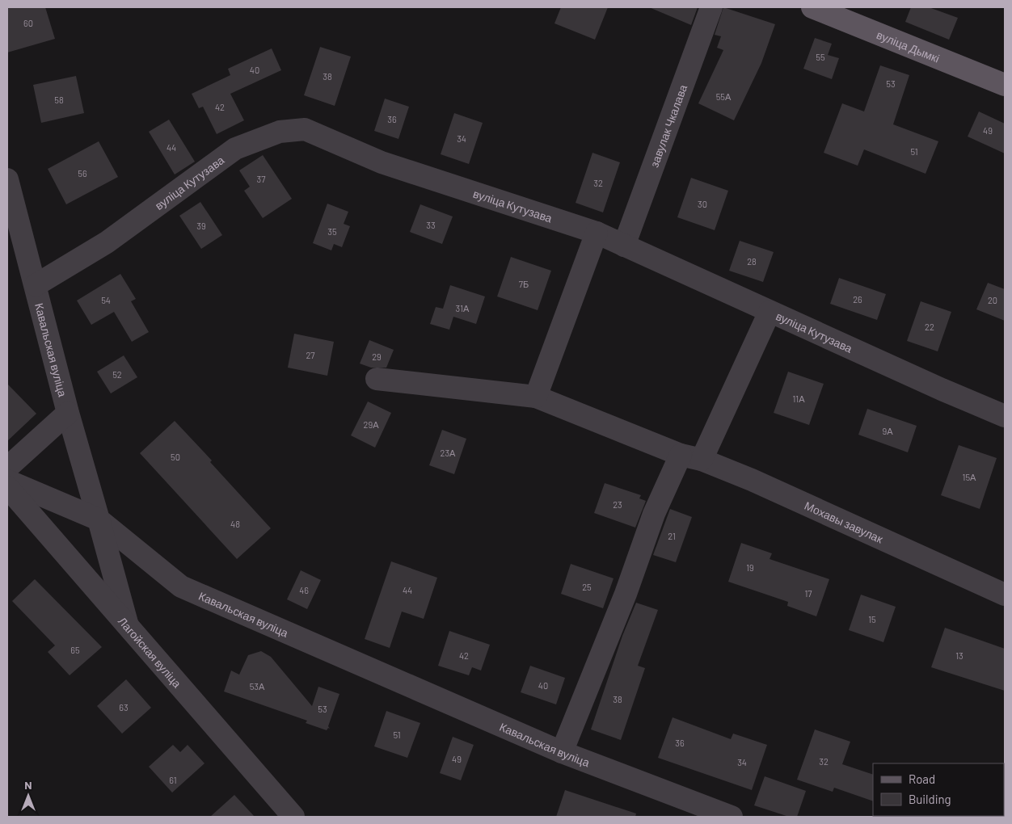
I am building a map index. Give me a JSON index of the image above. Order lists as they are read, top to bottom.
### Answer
{
  "streets": {
    "main road": ["вуліца Дымкі"],
    "street": [
      "завулак Чкалава",
      "вуліца Кутузава",
      "Кавальская вуліца",
      "Мохавы завулак",
      "Лагойская вуліца"
    ]
  },
  "crossings": [
    ["завулак Чкалава", "вуліца Кутузава"],
    ["вуліца Кутузава", "Кавальская вуліца"]
  ],
  "house_numbers": [
    "60",
    "55",
    "40",
    "38",
    "53",
    "55А",
    "58",
    "42",
    "36",
    "49",
    "34",
    "44",
    "51",
    "56",
    "37",
    "32",
    "30",
    "33",
    "39",
    "35",
    "28",
    "7Б",
    "26",
    "54",
    "20",
    "31А",
    "22",
    "27",
    "29",
    "52",
    "11А",
    "29А",
    "9А",
    "23А",
    "50",
    "15А",
    "23",
    "48",
    "21",
    "19",
    "25",
    "46",
    "44",
    "17",
    "15",
    "65",
    "42",
    "13",
    "40",
    "53А",
    "38",
    "63",
    "53",
    "51",
    "36",
    "49",
    "32",
    "34",
    "61"
  ],
  "legend": ["Road", "Building"],
  "north": "top"
}
